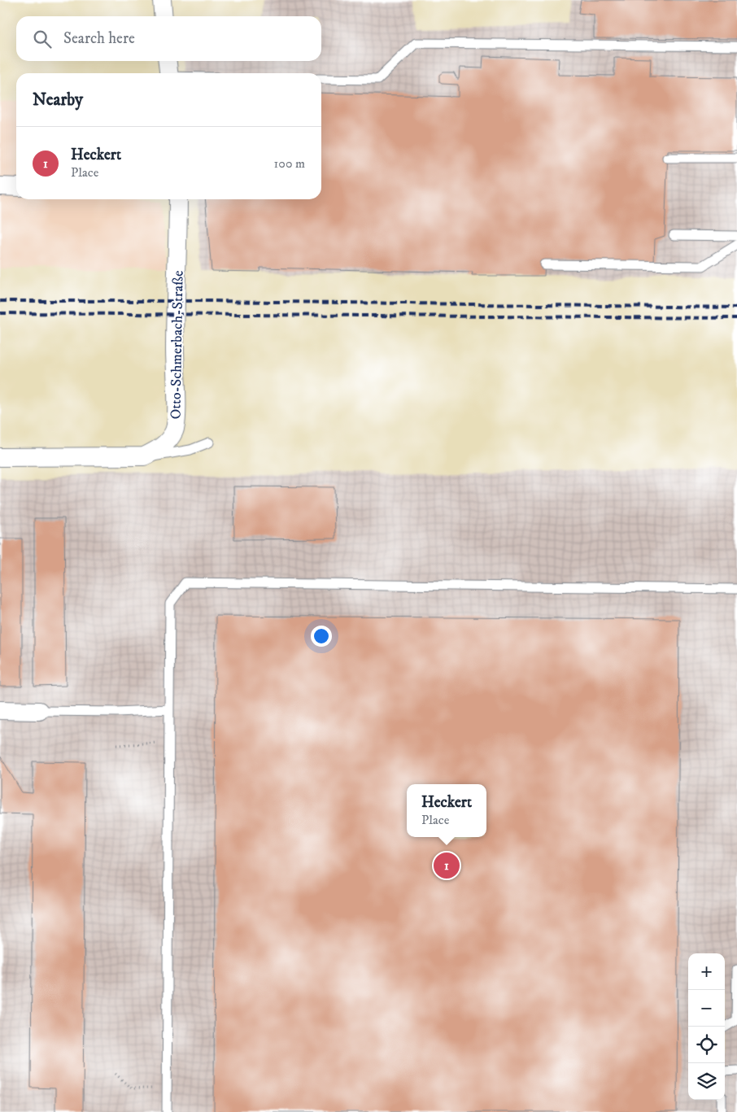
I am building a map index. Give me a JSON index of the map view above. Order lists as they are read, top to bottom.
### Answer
{
  "streets": {
    "street": ["Otto-Schmerbach-Straße"]
  },
  "page": {
    "search": "Search here",
    "heading": "Nearby",
    "list": [
      {
        "mark": "1",
        "name": "Heckert",
        "note": "Place",
        "value": "100 m"
      }
    ],
    "popup": ["Heckert", "Place"],
    "pins": "1",
    "map_buttons": ["+", "−"]
  }
}
